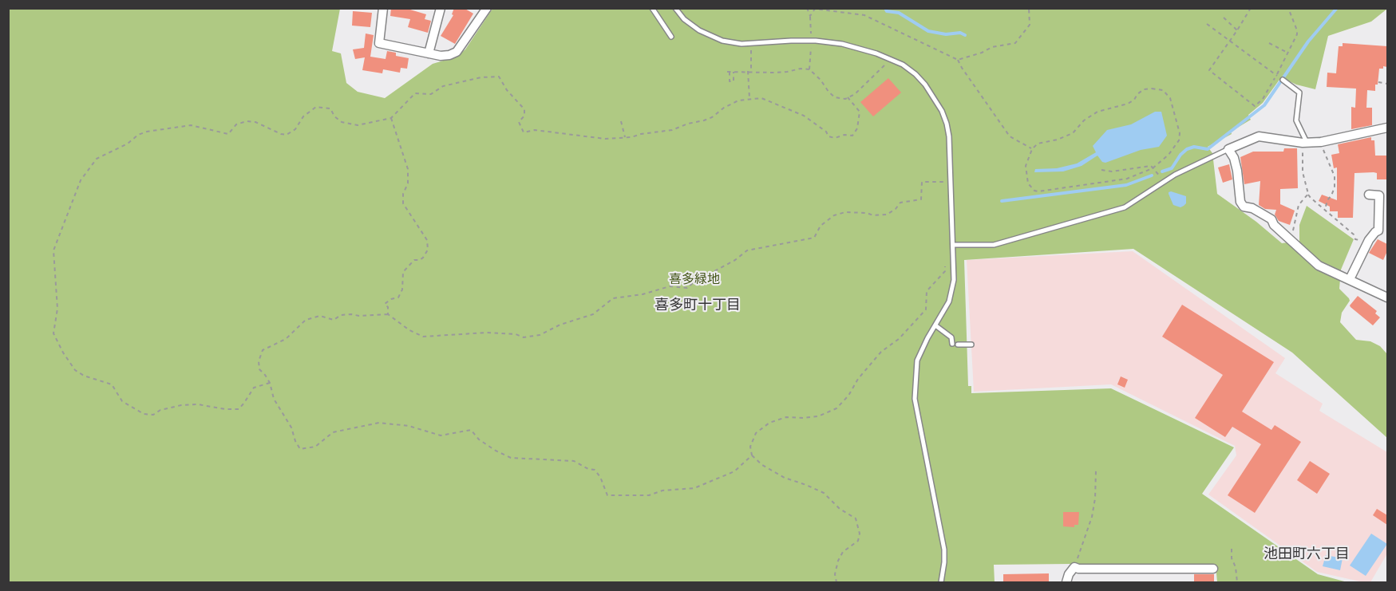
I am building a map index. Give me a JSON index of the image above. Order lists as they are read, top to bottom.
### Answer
{
  "districts": ["喜多町十丁目", "池田町六丁目"],
  "parks": ["喜多緑地"]
}
